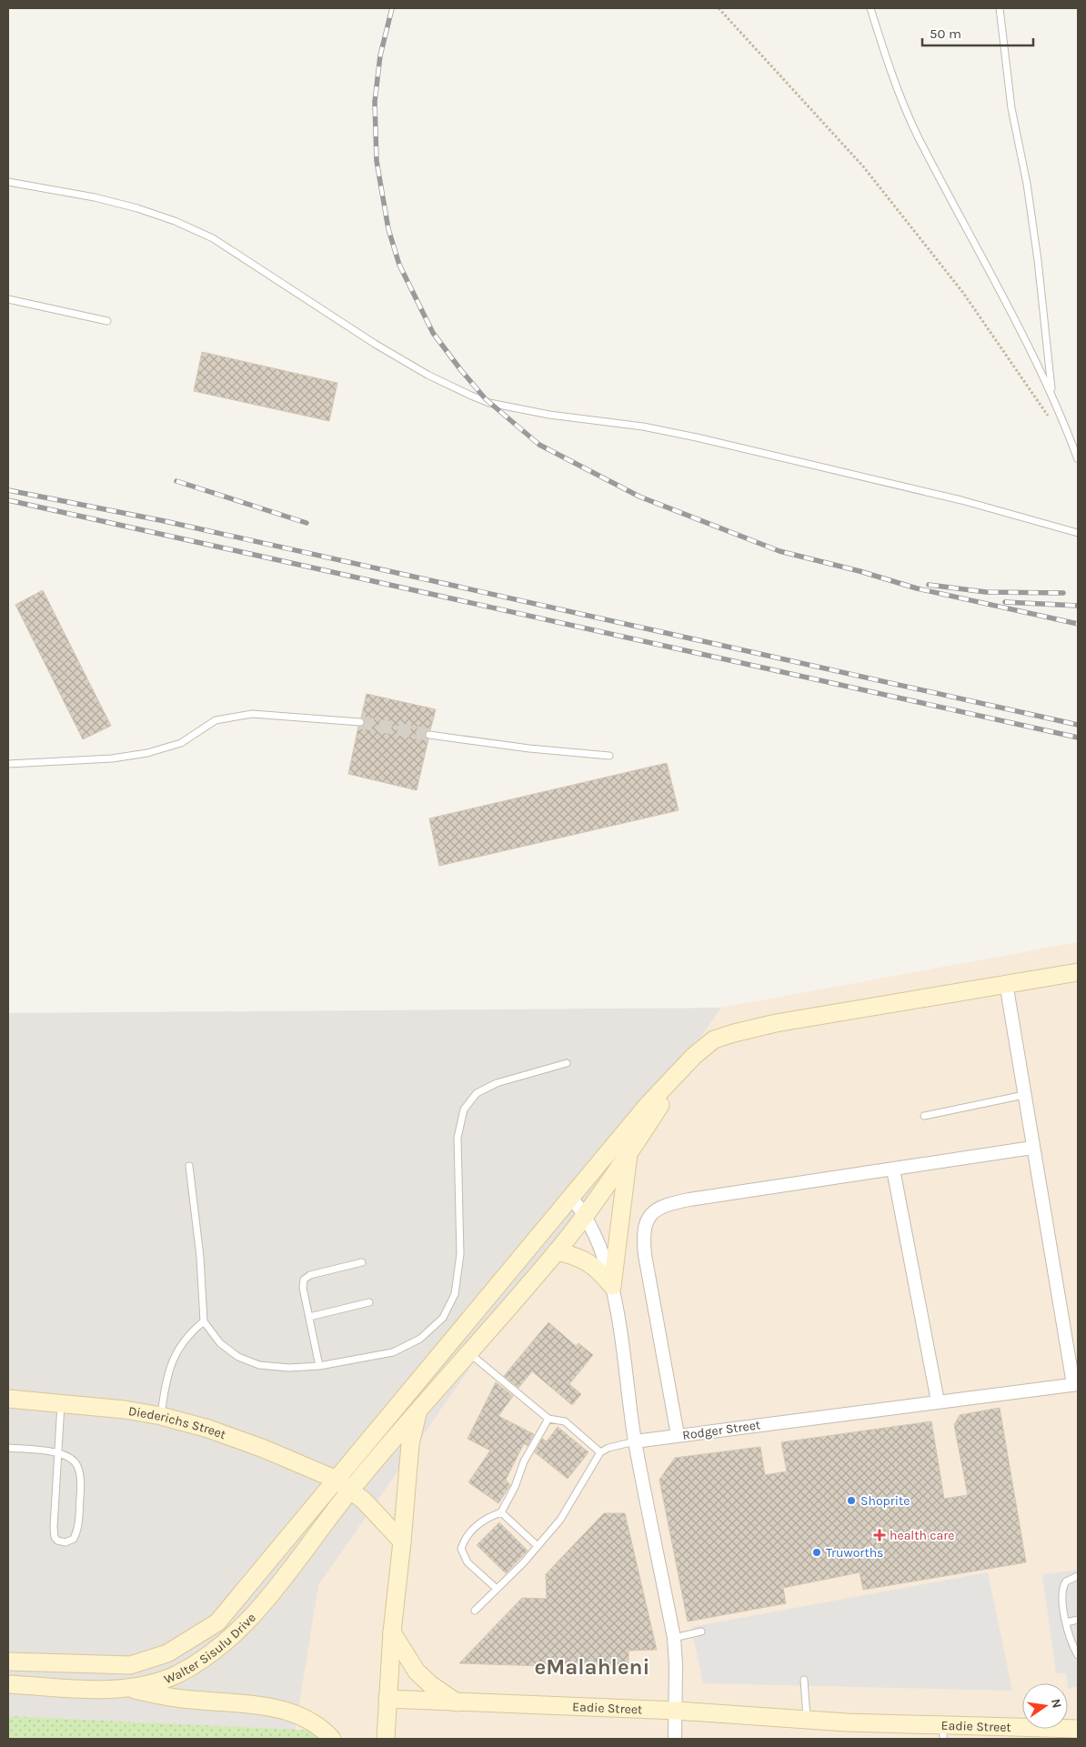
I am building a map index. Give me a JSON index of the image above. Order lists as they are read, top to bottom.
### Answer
{
  "streets": {
    "main road": ["Diederichs Street", "Walter Sisulu Drive", "Eadie Street"],
    "street": ["Rodger Street"]
  },
  "crossings": [
    ["Diederichs Street", "Walter Sisulu Drive"]
  ],
  "districts": ["eMalahleni"],
  "places": {
    "other": ["Shoprite", "Truworths"],
    "health": ["health care"]
  },
  "scale_bar": "50 m",
  "north": "right"
}
